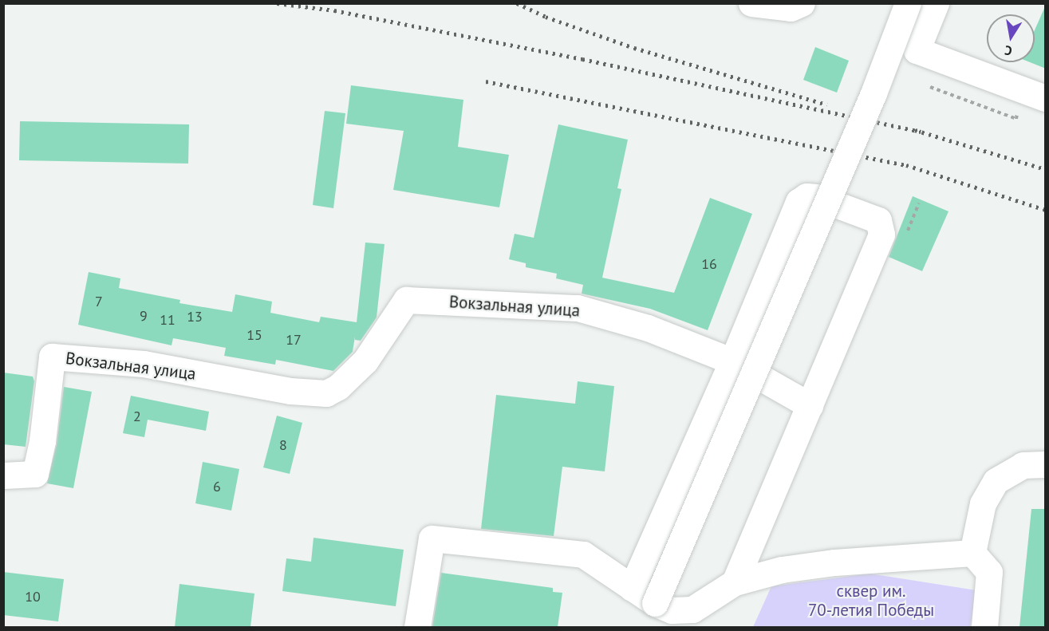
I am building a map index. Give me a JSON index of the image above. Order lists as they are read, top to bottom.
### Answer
{
  "streets": {
    "street": ["Вокзальная улица"]
  },
  "parks": ["сквер им. 70-летия Победы"],
  "house_numbers": [
    "16",
    "7",
    "9",
    "13",
    "11",
    "15",
    "17",
    "2",
    "8",
    "6",
    "10"
  ],
  "north": "bottom"
}
